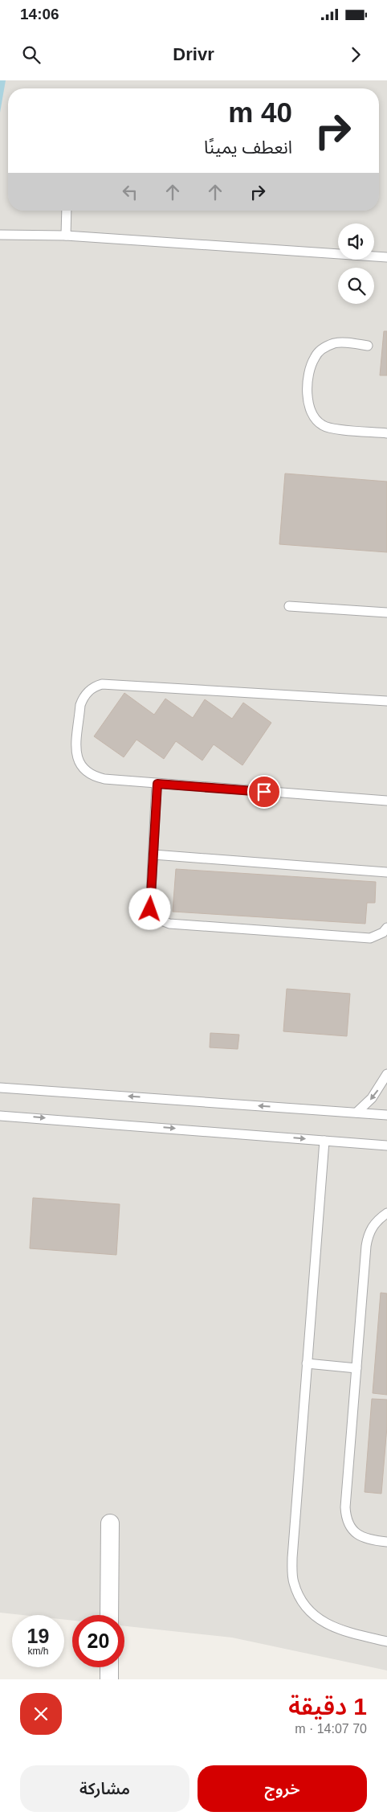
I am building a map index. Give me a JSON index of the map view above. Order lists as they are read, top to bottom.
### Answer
{
  "page": {
    "status": "14:06",
    "header": "Drivr",
    "turn": ["40 m", "انعطف يمينًا"],
    "speed": "19 km/h",
    "limit": "20",
    "heading": ["1 دقيقة", "70 m · 14:07"],
    "buttons": ["خروج", "مشاركة"]
  }
}
